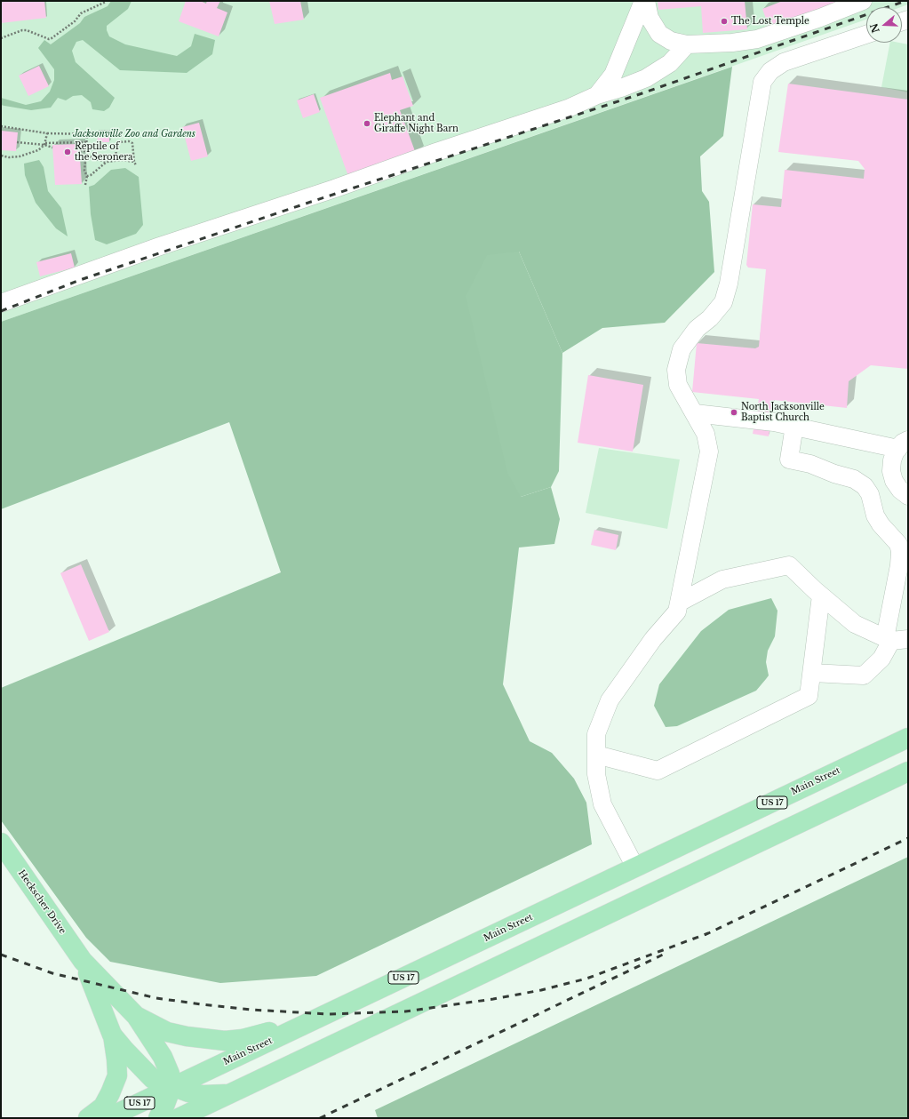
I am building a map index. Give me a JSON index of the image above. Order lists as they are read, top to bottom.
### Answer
{
  "streets": {
    "main road": ["Main Street", "US 17", "Heckscher Drive"]
  },
  "crossings": [
    ["Main Street", "Heckscher Drive"]
  ],
  "parks": ["Jacksonville Zoo and Gardens"],
  "places": [
    "The Lost Temple",
    "Elephant and Giraffe Night Barn",
    "Reptile of the Seronera",
    "North Jacksonville Baptist Church"
  ],
  "north": "left"
}
